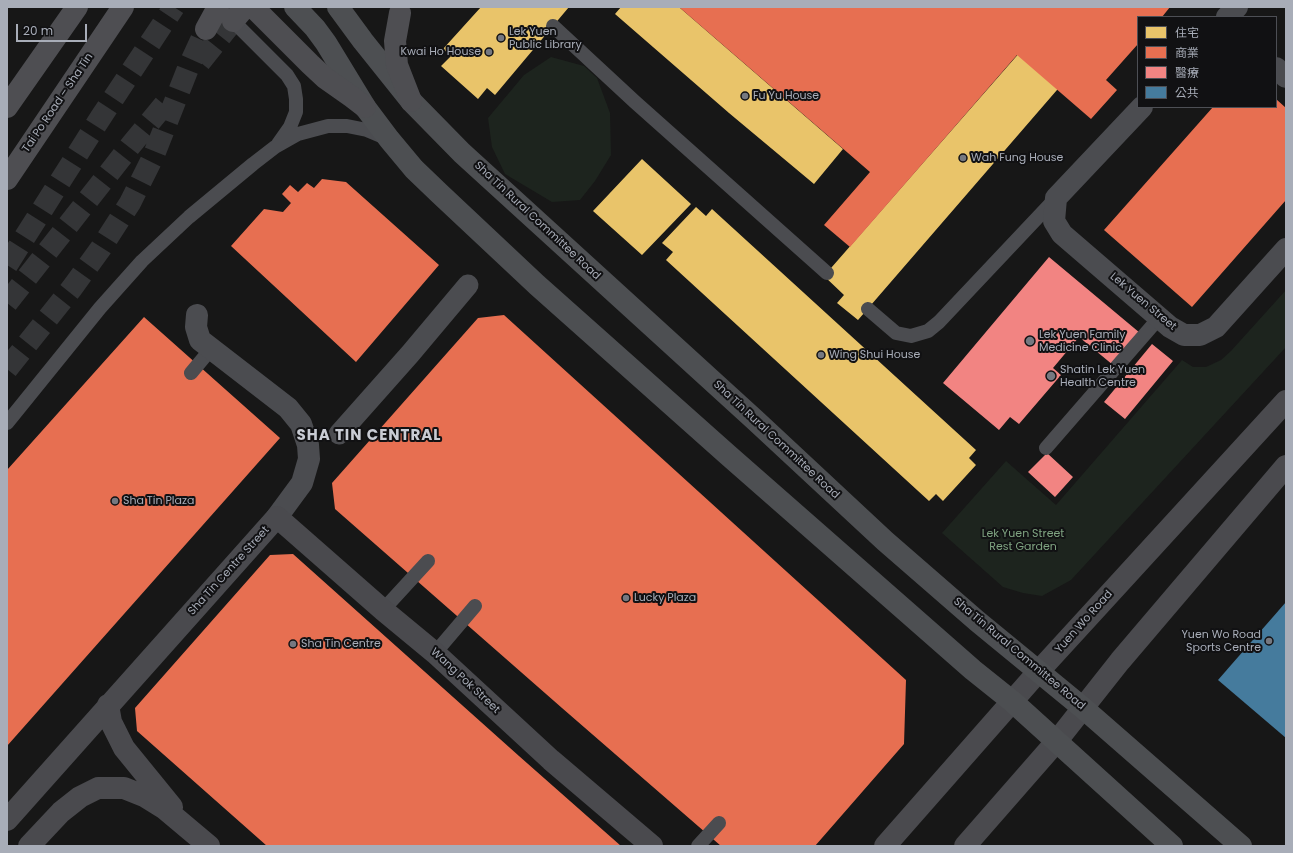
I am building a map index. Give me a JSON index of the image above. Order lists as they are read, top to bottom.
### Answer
{
  "streets": {
    "highway": ["Tai Po Road – Sha Tin"],
    "main road": [
      "Sha Tin Rural Committee Road",
      "Sha Tin Centre Street",
      "Yuen Wo Road",
      "Wang Pok Street"
    ],
    "street": ["Lek Yuen Street"]
  },
  "crossings": [
    ["Sha Tin Rural Committee Road", "Yuen Wo Road"],
    ["Sha Tin Centre Street", "Wang Pok Street"]
  ],
  "districts": ["SHA TIN CENTRAL"],
  "parks": ["Lek Yuen Street Rest Garden"],
  "places": [
    "Lek Yuen Public Library",
    "Kwai Ho House",
    "Fu Yu House",
    "Wah Fung House",
    "Lek Yuen Family Medicine Clinic",
    "Wing Shui House",
    "Shatin Lek Yuen Health Centre",
    "Sha Tin Plaza",
    "Lucky Plaza",
    "Yuen Wo Road Sports Centre",
    "Sha Tin Centre"
  ],
  "legend": [
    "住宅",
    "商業",
    "醫療",
    "公共"
  ],
  "scale_bar": "20 m"
}
